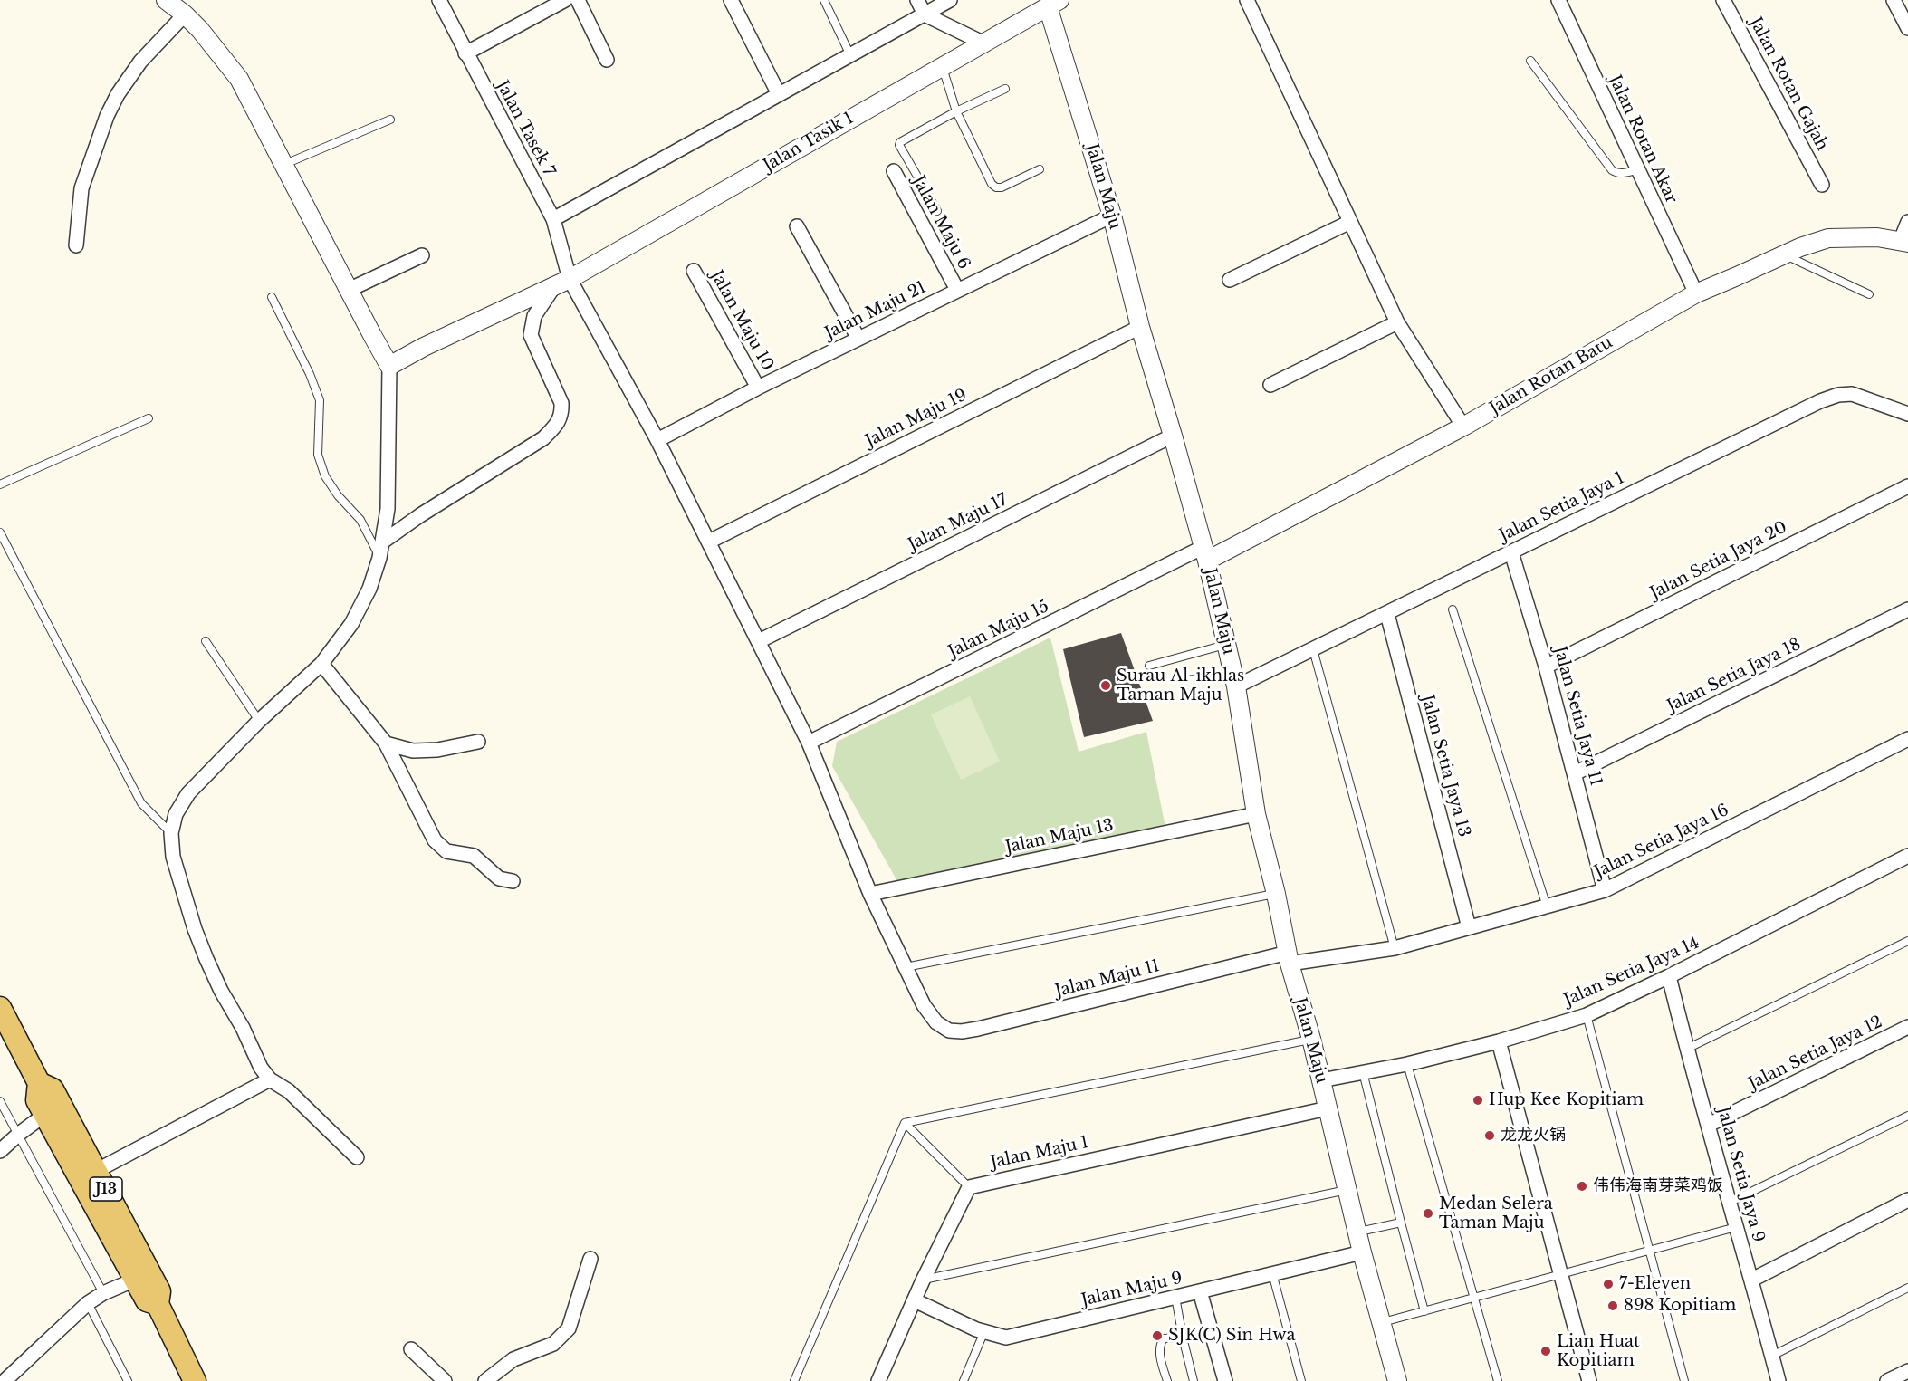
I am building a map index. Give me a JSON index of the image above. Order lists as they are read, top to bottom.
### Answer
{
  "streets": {
    "main road": ["J13"],
    "street": [
      "Jalan Rotan Gajah",
      "Jalan Tasek 7",
      "Jalan Rotan Akar",
      "Jalan Tasik 1",
      "Jalan Maju",
      "Jalan Maju 6",
      "Jalan Maju 21",
      "Jalan Maju 10",
      "Jalan Rotan Batu",
      "Jalan Maju 19",
      "Jalan Setia Jaya 1",
      "Jalan Maju 17",
      "Jalan Setia Jaya 20",
      "Jalan Maju 15",
      "Jalan Setia Jaya 18",
      "Jalan Setia Jaya 11",
      "Jalan Setia Jaya 13",
      "Jalan Maju 13",
      "Jalan Setia Jaya 16",
      "Jalan Setia Jaya 14",
      "Jalan Maju 11",
      "Jalan Setia Jaya 12",
      "Jalan Maju 1",
      "Jalan Setia Jaya 9",
      "Jalan Maju 9"
    ]
  },
  "crossings": [
    ["Jalan Tasek 7", "Jalan Tasik 1"],
    ["Jalan Tasek 7", "Jalan Maju 21"],
    ["Jalan Tasek 7", "Jalan Maju 19"],
    ["Jalan Tasek 7", "Jalan Maju 17"],
    ["Jalan Tasek 7", "Jalan Maju 15"],
    ["Jalan Tasek 7", "Jalan Maju 13"],
    ["Jalan Tasek 7", "Jalan Maju 11"],
    ["Jalan Rotan Akar", "Jalan Rotan Batu"],
    ["Jalan Tasik 1", "Jalan Maju"],
    ["Jalan Maju", "Jalan Maju 21"],
    ["Jalan Maju", "Jalan Rotan Batu"],
    ["Jalan Maju", "Jalan Maju 19"],
    ["Jalan Maju", "Jalan Setia Jaya 1"],
    ["Jalan Maju", "Jalan Maju 17"],
    ["Jalan Maju", "Jalan Maju 15"],
    ["Jalan Maju", "Jalan Maju 13"],
    ["Jalan Maju", "Jalan Setia Jaya 16"],
    ["Jalan Maju", "Jalan Setia Jaya 14"],
    ["Jalan Maju", "Jalan Maju 11"],
    ["Jalan Maju", "Jalan Maju 1"],
    ["Jalan Maju", "Jalan Maju 9"],
    ["Jalan Maju 6", "Jalan Maju 21"],
    ["Jalan Maju 21", "Jalan Maju 10"],
    ["Jalan Rotan Batu", "Jalan Maju 15"],
    ["Jalan Setia Jaya 1", "Jalan Setia Jaya 11"],
    ["Jalan Setia Jaya 1", "Jalan Setia Jaya 13"],
    ["Jalan Setia Jaya 20", "Jalan Setia Jaya 11"],
    ["Jalan Setia Jaya 18", "Jalan Setia Jaya 11"],
    ["Jalan Setia Jaya 11", "Jalan Setia Jaya 16"],
    ["Jalan Setia Jaya 13", "Jalan Setia Jaya 16"],
    ["Jalan Setia Jaya 16", "Jalan Maju 11"],
    ["Jalan Setia Jaya 14", "Jalan Setia Jaya 9"],
    ["Jalan Setia Jaya 12", "Jalan Setia Jaya 9"]
  ],
  "places": [
    "Surau Al-ikhlas Taman Maju",
    "Hup Kee Kopitiam",
    "龙龙火锅",
    "伟伟海南芽菜鸡饭",
    "Medan Selera Taman Maju",
    "7-Eleven",
    "898 Kopitiam",
    "SJK(C) Sin Hwa",
    "Lian Huat Kopitiam"
  ]
}
